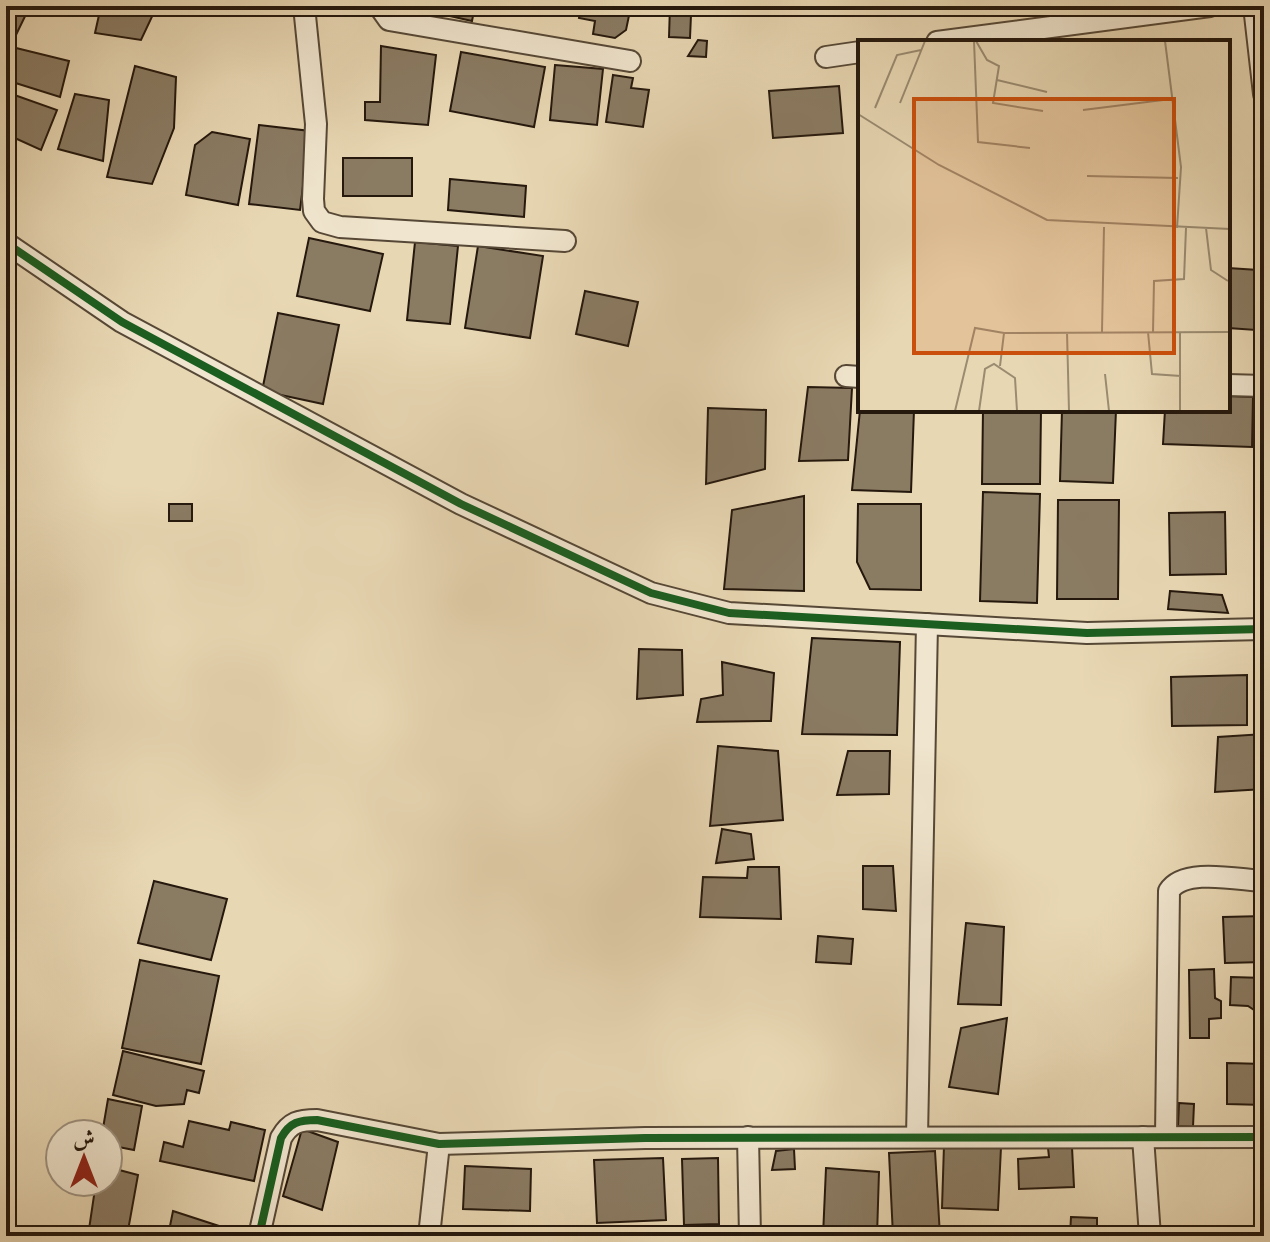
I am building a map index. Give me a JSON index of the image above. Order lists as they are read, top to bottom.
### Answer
{
  "north": "top"
}
